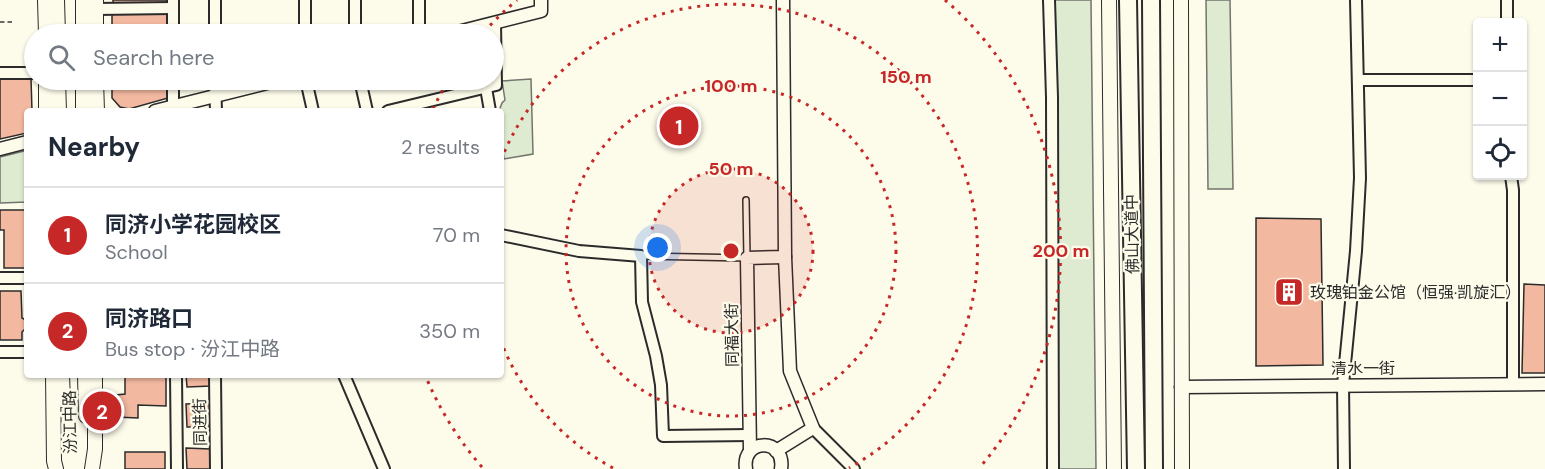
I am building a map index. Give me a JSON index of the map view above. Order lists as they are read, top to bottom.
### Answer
{
  "streets": {
    "highway": ["佛山大道中"],
    "main road": ["汾江中路"],
    "street": ["同福大街", "清水一街", "同进街"]
  },
  "places": {
    "building": ["玫瑰铂金公馆（恒强·凯旋汇）"]
  },
  "page": {
    "map_buttons": ["+", "−"],
    "search": "Search here",
    "pins": ["1", "2"],
    "heading": ["Nearby", "2 results"],
    "list": [
      {
        "mark": "1",
        "name": "同济小学花园校区",
        "note": "School",
        "value": "70 m"
      },
      {
        "mark": "2",
        "name": "同济路口",
        "note": "Bus stop · 汾江中路",
        "value": "350 m"
      }
    ]
  },
  "rings": [
    "150 m",
    "100 m",
    "50 m",
    "200 m"
  ]
}
